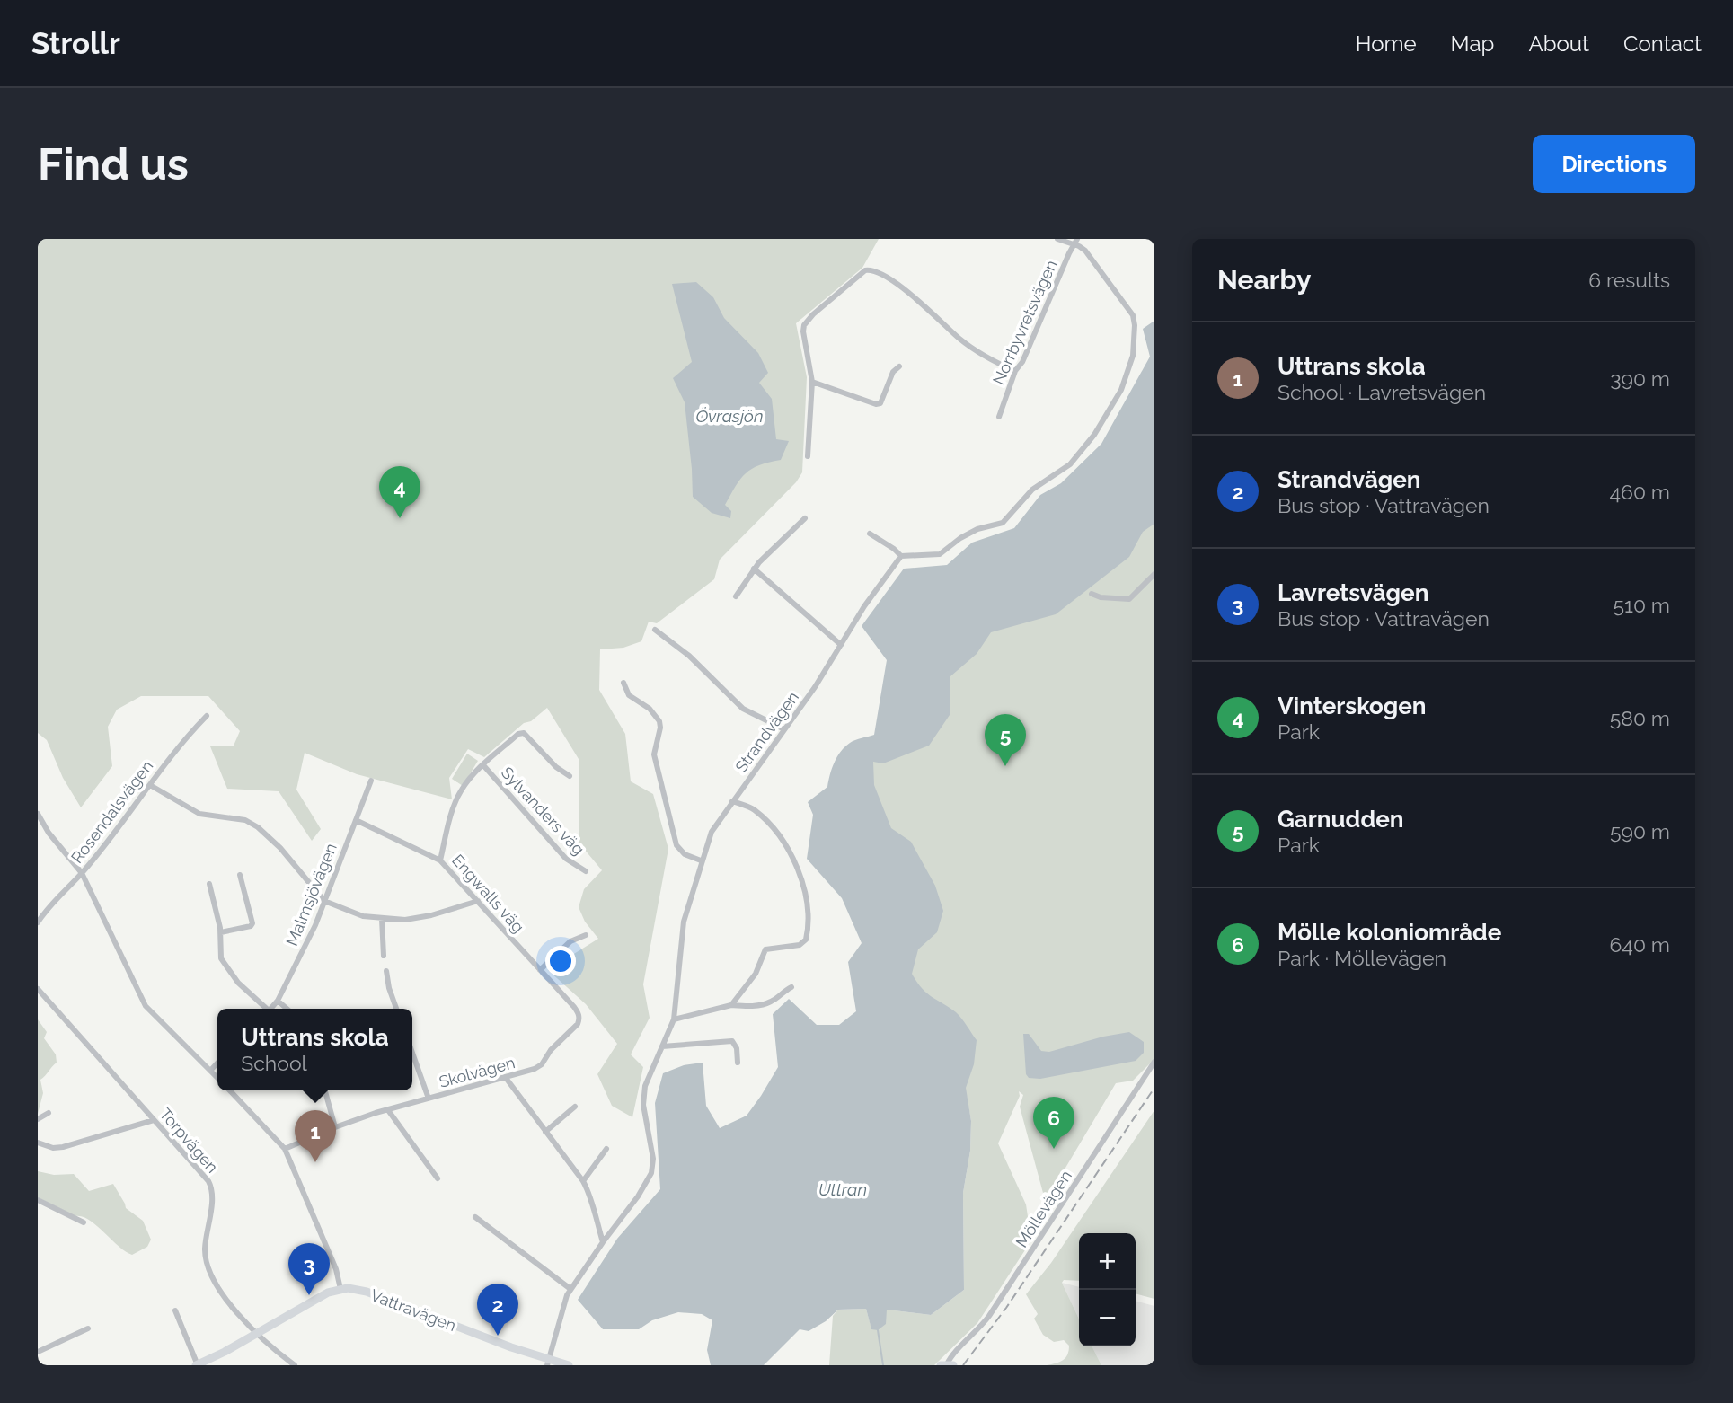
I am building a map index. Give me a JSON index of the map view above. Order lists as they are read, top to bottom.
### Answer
{
  "streets": {
    "street": [
      "Norrbyvretsvägen",
      "Strandvägen",
      "Sylvanders väg",
      "Rosendalsvägen",
      "Engwalls väg",
      "Malmsjövägen",
      "Skolvägen",
      "Torpvägen",
      "Möllevägen",
      "Vattravägen"
    ]
  },
  "crossings": [
    ["Strandvägen", "Vattravägen"],
    ["Sylvanders väg", "Engwalls väg"],
    ["Engwalls väg", "Malmsjövägen"],
    ["Engwalls väg", "Skolvägen"]
  ],
  "water": ["Övrasjön", "Uttran"],
  "page": {
    "header": "Strollr",
    "nav": [
      "Home",
      "Map",
      "About",
      "Contact"
    ],
    "buttons": "Directions",
    "title": "Find us",
    "heading": ["Nearby", "6 results"],
    "list": [
      {
        "mark": "1",
        "name": "Uttrans skola",
        "note": "School · Lavretsvägen",
        "value": "390 m"
      },
      {
        "mark": "2",
        "name": "Strandvägen",
        "note": "Bus stop · Vattravägen",
        "value": "460 m"
      },
      {
        "mark": "3",
        "name": "Lavretsvägen",
        "note": "Bus stop · Vattravägen",
        "value": "510 m"
      },
      {
        "mark": "4",
        "name": "Vinterskogen",
        "note": "Park",
        "value": "580 m"
      },
      {
        "mark": "5",
        "name": "Garnudden",
        "note": "Park",
        "value": "590 m"
      },
      {
        "mark": "6",
        "name": "Mölle koloniområde",
        "note": "Park · Möllevägen",
        "value": "640 m"
      }
    ],
    "pins": [
      "4",
      "5",
      "6",
      "1",
      "3",
      "2"
    ],
    "popup": ["Uttrans skola", "School"],
    "map_buttons": ["+", "−"]
  }
}
